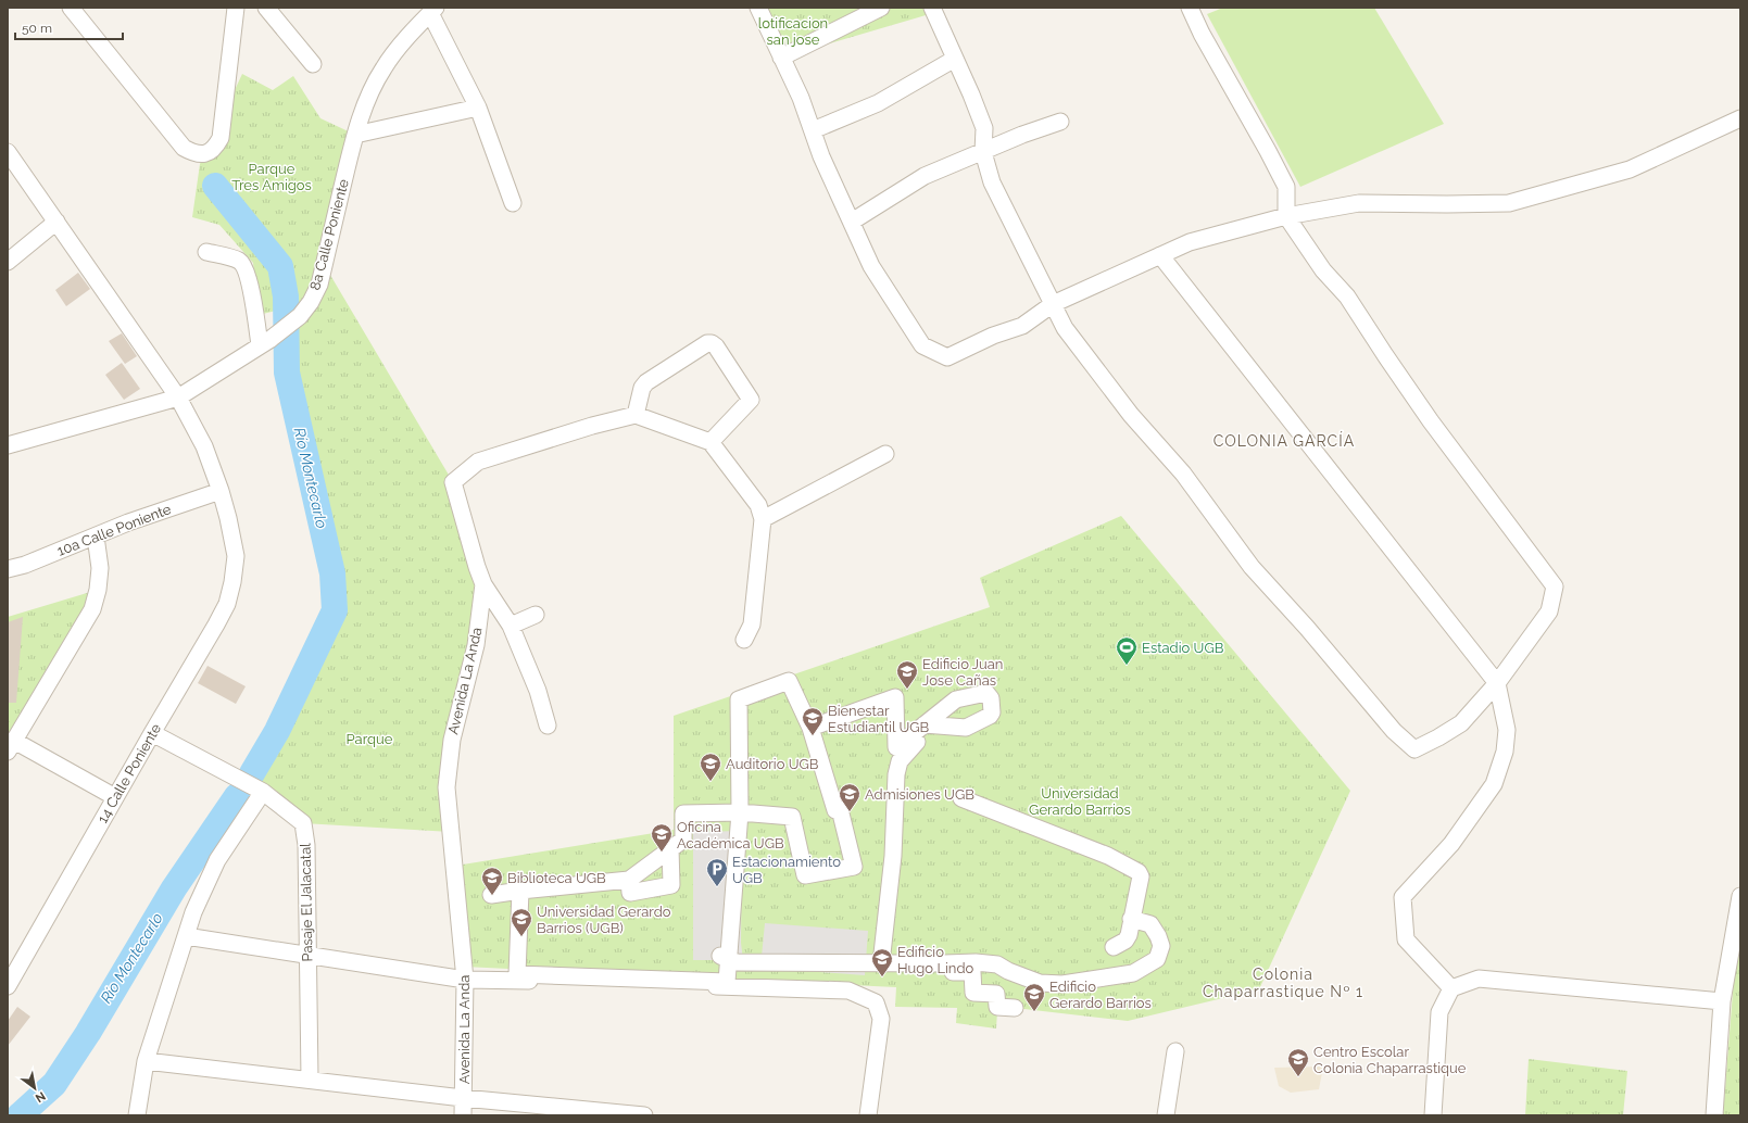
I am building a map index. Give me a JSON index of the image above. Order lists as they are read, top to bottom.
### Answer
{
  "streets": {
    "street": [
      "8a Calle Poniente",
      "10a Calle Poniente",
      "Avenida La Anda",
      "14 Calle Poniente",
      "Pasaje El Jalacatal"
    ]
  },
  "crossings": [
    ["8a Calle Poniente", "14 Calle Poniente"],
    ["10a Calle Poniente", "14 Calle Poniente"],
    ["14 Calle Poniente", "Pasaje El Jalacatal"]
  ],
  "districts": ["COLONIA GARCÍA", "Colonia Chaparrastique Nº 1"],
  "water": ["Río Montecarlo"],
  "parks": [
    "lotificacion san jose",
    "Parque Tres Amigos",
    "Parque",
    "Universidad Gerardo Barrios"
  ],
  "places": {
    "sports": ["Estadio UGB"],
    "school or university": [
      "Edificio Juan Jose Cañas",
      "Bienestar Estudiantil UGB",
      "Auditorio UGB",
      "Admisiones UGB",
      "Oficina Académica UGB",
      "Biblioteca UGB",
      "Universidad Gerardo Barrios (UGB)",
      "Edificio Hugo Lindo",
      "Edificio Gerardo Barrios",
      "Centro Escolar Colonia Chaparrastique"
    ],
    "parking": ["Estacionamiento UGB"]
  },
  "scale_bar": "50 m",
  "north": "bottom right"
}
